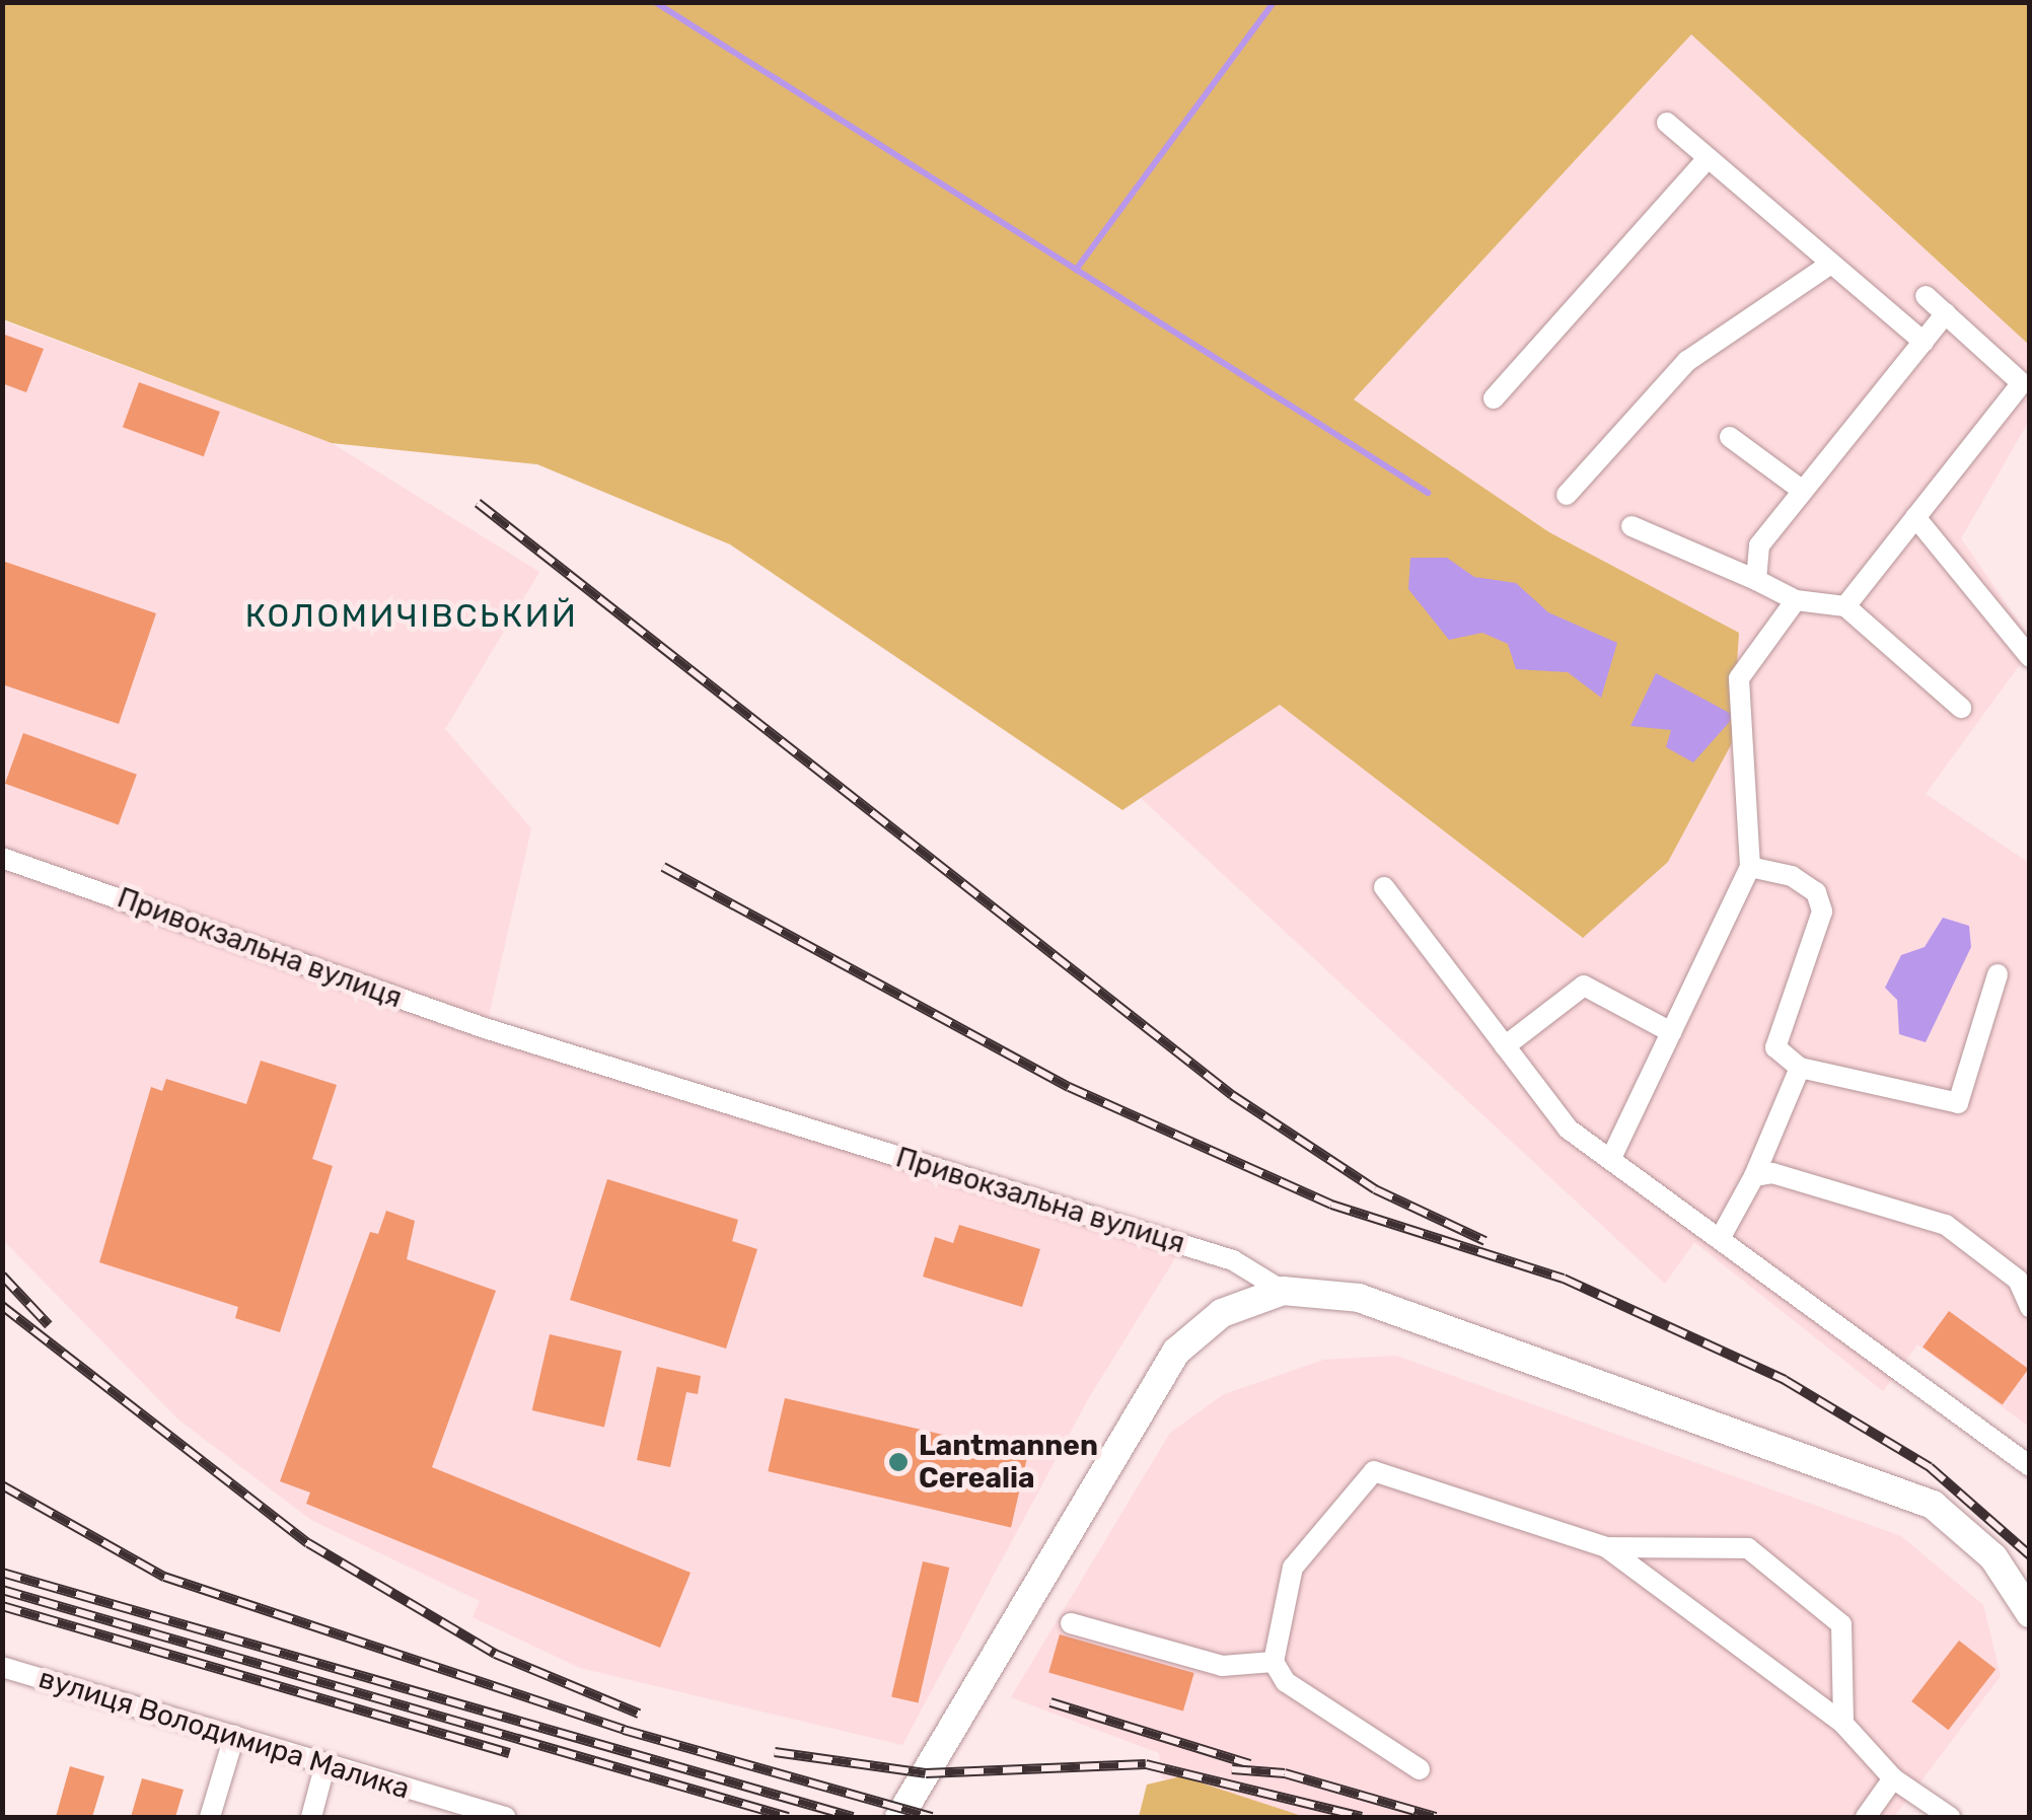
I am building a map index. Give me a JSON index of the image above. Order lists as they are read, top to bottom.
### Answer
{
  "streets": {
    "main road": ["Привокзальна вулиця"],
    "street": ["вулиця Володимира Малика"]
  },
  "districts": ["КОЛОМИЧІВСЬКИЙ"],
  "places": ["Lantmannen Cerealia"]
}
